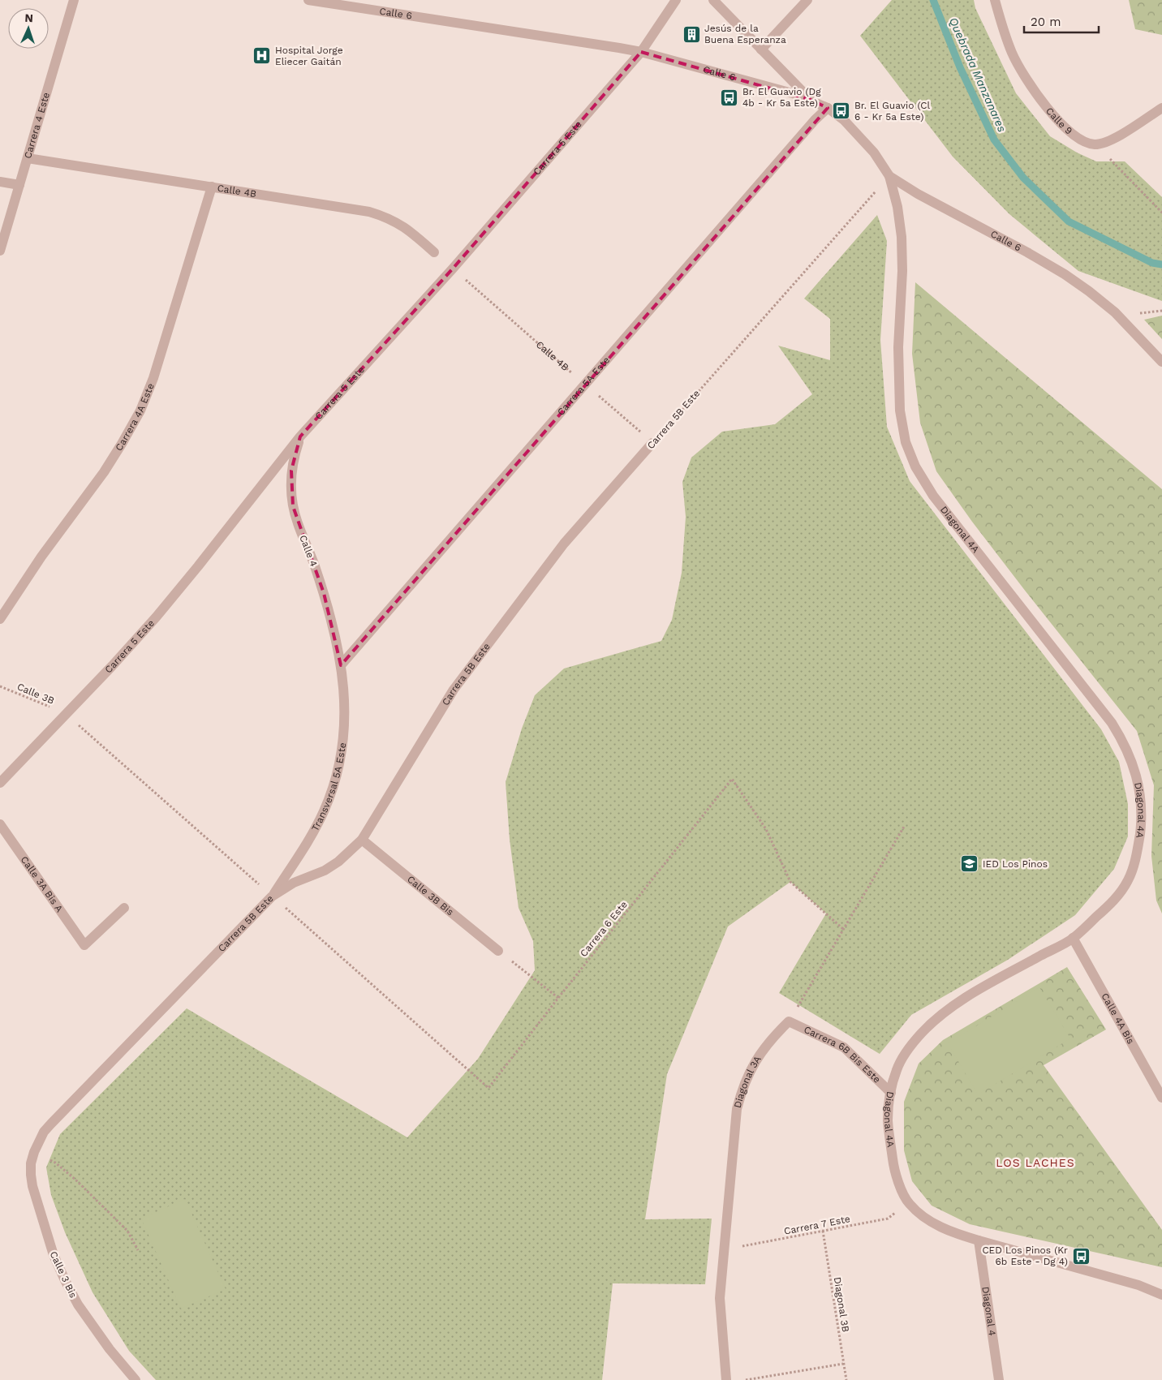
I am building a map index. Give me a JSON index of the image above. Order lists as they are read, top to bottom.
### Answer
{
  "streets": {
    "street": [
      "Calle 6",
      "Calle 9",
      "Carrera 4 Este",
      "Carrera 5 Este",
      "Calle 4B",
      "Carrera 5A Este",
      "Carrera 4A Este",
      "Carrera 5B Este",
      "Diagonal 4A",
      "Calle 4",
      "Transversal 5A Este",
      "Calle 3A Bis A",
      "Calle 3B Bis",
      "Calle 4A Bis",
      "Carrera 6B Bis Este",
      "Diagonal 3A",
      "Calle 3 Bis",
      "Diagonal 4"
    ],
    "path": [
      "Calle 3B",
      "Carrera 6 Este",
      "Carrera 7 Este",
      "Diagonal 3B"
    ]
  },
  "crossings": [
    ["Calle 6", "Carrera 5 Este"],
    ["Calle 6", "Carrera 5A Este"],
    ["Calle 6", "Carrera 5B Este"],
    ["Calle 6", "Diagonal 4A"],
    ["Carrera 4 Este", "Calle 4B"],
    ["Carrera 5 Este", "Calle 4B"],
    ["Carrera 5 Este", "Calle 4"],
    ["Carrera 5 Este", "Calle 3B"],
    ["Calle 4B", "Carrera 5A Este"],
    ["Calle 4B", "Carrera 4A Este"],
    ["Calle 4B", "Carrera 5B Este"],
    ["Carrera 5A Este", "Calle 4"],
    ["Carrera 5A Este", "Transversal 5A Este"],
    ["Carrera 5B Este", "Diagonal 4A"],
    ["Carrera 5B Este", "Transversal 5A Este"],
    ["Carrera 5B Este", "Calle 3B Bis"],
    ["Carrera 5B Este", "Calle 3 Bis"],
    ["Diagonal 4A", "Calle 4A Bis"],
    ["Diagonal 4A", "Carrera 6B Bis Este"],
    ["Diagonal 4A", "Carrera 7 Este"],
    ["Diagonal 4A", "Diagonal 4"],
    ["Calle 4", "Transversal 5A Este"],
    ["Carrera 6B Bis Este", "Diagonal 3A"],
    ["Diagonal 3A", "Carrera 7 Este"],
    ["Carrera 7 Este", "Diagonal 3B"]
  ],
  "districts": ["LOS LACHES"],
  "water": ["Quebrada Manzanares"],
  "places": {
    "building": ["Jesús de la Buena Esperanza"],
    "hospital": ["Hospital Jorge Eliecer Gaitán"],
    "bus stop": ["Br. El Guavio (Dg 4b - Kr 5a Este)", "Br. El Guavio (Cl 6 - Kr 5a Este)", "CED Los Pinos (Kr 6b Este - Dg 4)"],
    "school or university": ["IED Los Pinos"]
  },
  "scale_bar": "20 m",
  "north": "top"
}
